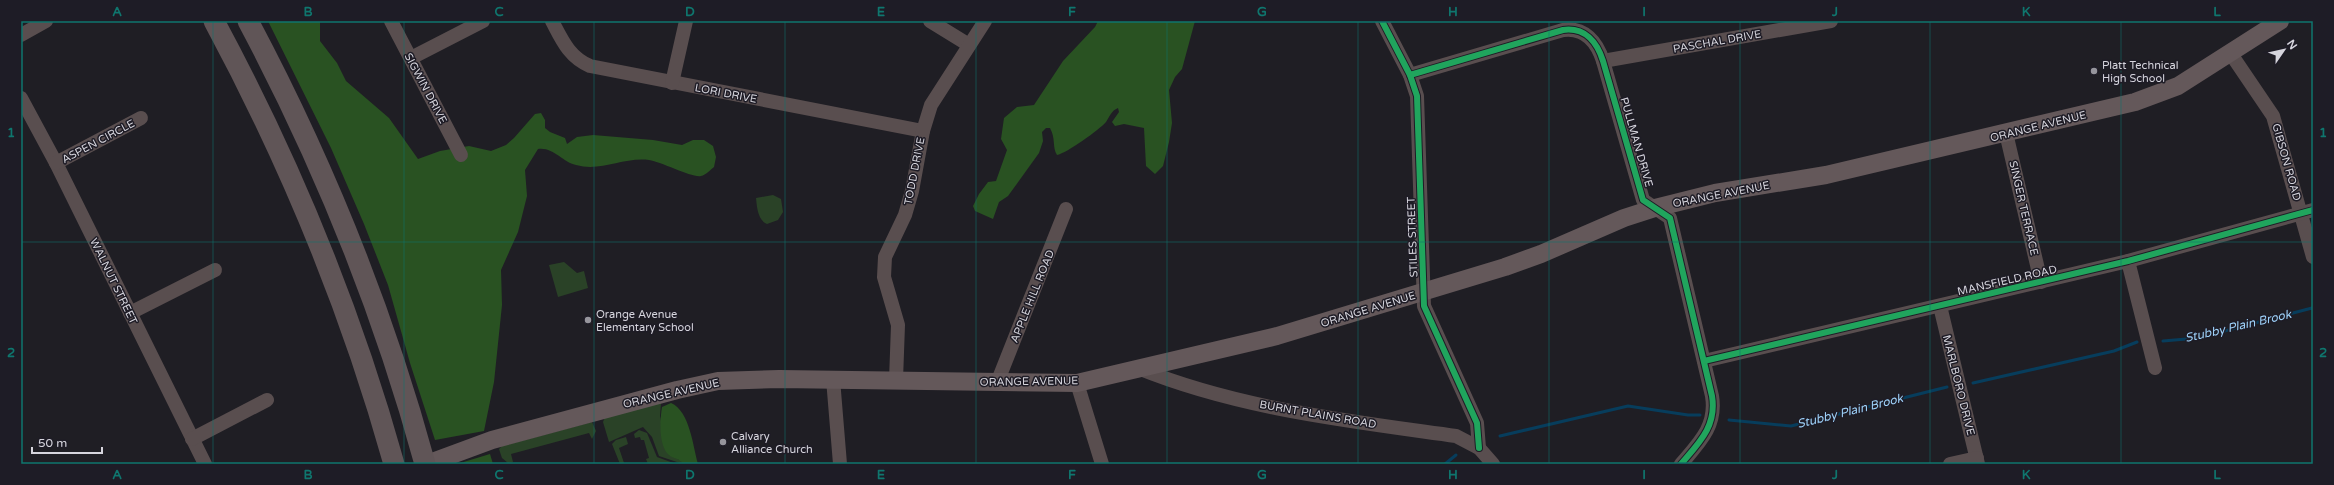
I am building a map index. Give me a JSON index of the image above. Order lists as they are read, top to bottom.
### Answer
{
  "streets": {
    "main road": ["ORANGE AVENUE"],
    "street": [
      "PASCHAL DRIVE",
      "SIGWIN DRIVE",
      "LORI DRIVE",
      "ASPEN CIRCLE",
      "PULLMAN DRIVE",
      "GIBSON ROAD",
      "TODD DRIVE",
      "SINGER TERRACE",
      "STILES STREET",
      "MANSFIELD ROAD",
      "WALNUT STREET",
      "APPLE HILL ROAD",
      "MARLBORO DRIVE",
      "BURNT PLAINS ROAD"
    ]
  },
  "crossings": [
    ["PASCHAL DRIVE", "PULLMAN DRIVE"],
    ["LORI DRIVE", "TODD DRIVE"],
    ["ORANGE AVENUE", "PULLMAN DRIVE"],
    ["ORANGE AVENUE", "GIBSON ROAD"],
    ["ORANGE AVENUE", "TODD DRIVE"],
    ["ORANGE AVENUE", "SINGER TERRACE"],
    ["ORANGE AVENUE", "STILES STREET"],
    ["ORANGE AVENUE", "APPLE HILL ROAD"],
    ["ORANGE AVENUE", "BURNT PLAINS ROAD"],
    ["ASPEN CIRCLE", "WALNUT STREET"],
    ["PULLMAN DRIVE", "STILES STREET"],
    ["PULLMAN DRIVE", "MANSFIELD ROAD"],
    ["GIBSON ROAD", "MANSFIELD ROAD"],
    ["SINGER TERRACE", "MANSFIELD ROAD"],
    ["STILES STREET", "BURNT PLAINS ROAD"],
    ["MANSFIELD ROAD", "MARLBORO DRIVE"]
  ],
  "water": ["Stubby Plain Brook"],
  "places": ["Platt Technical High School", "Orange Avenue Elementary School", "Calvary Alliance Church"],
  "scale_bar": "50 m",
  "north": "top right",
  "grid": {
    "columns": [
      "A",
      "B",
      "C",
      "D",
      "E",
      "F",
      "G",
      "H",
      "I",
      "J",
      "K",
      "L"
    ],
    "rows": ["1", "2"]
  }
}
